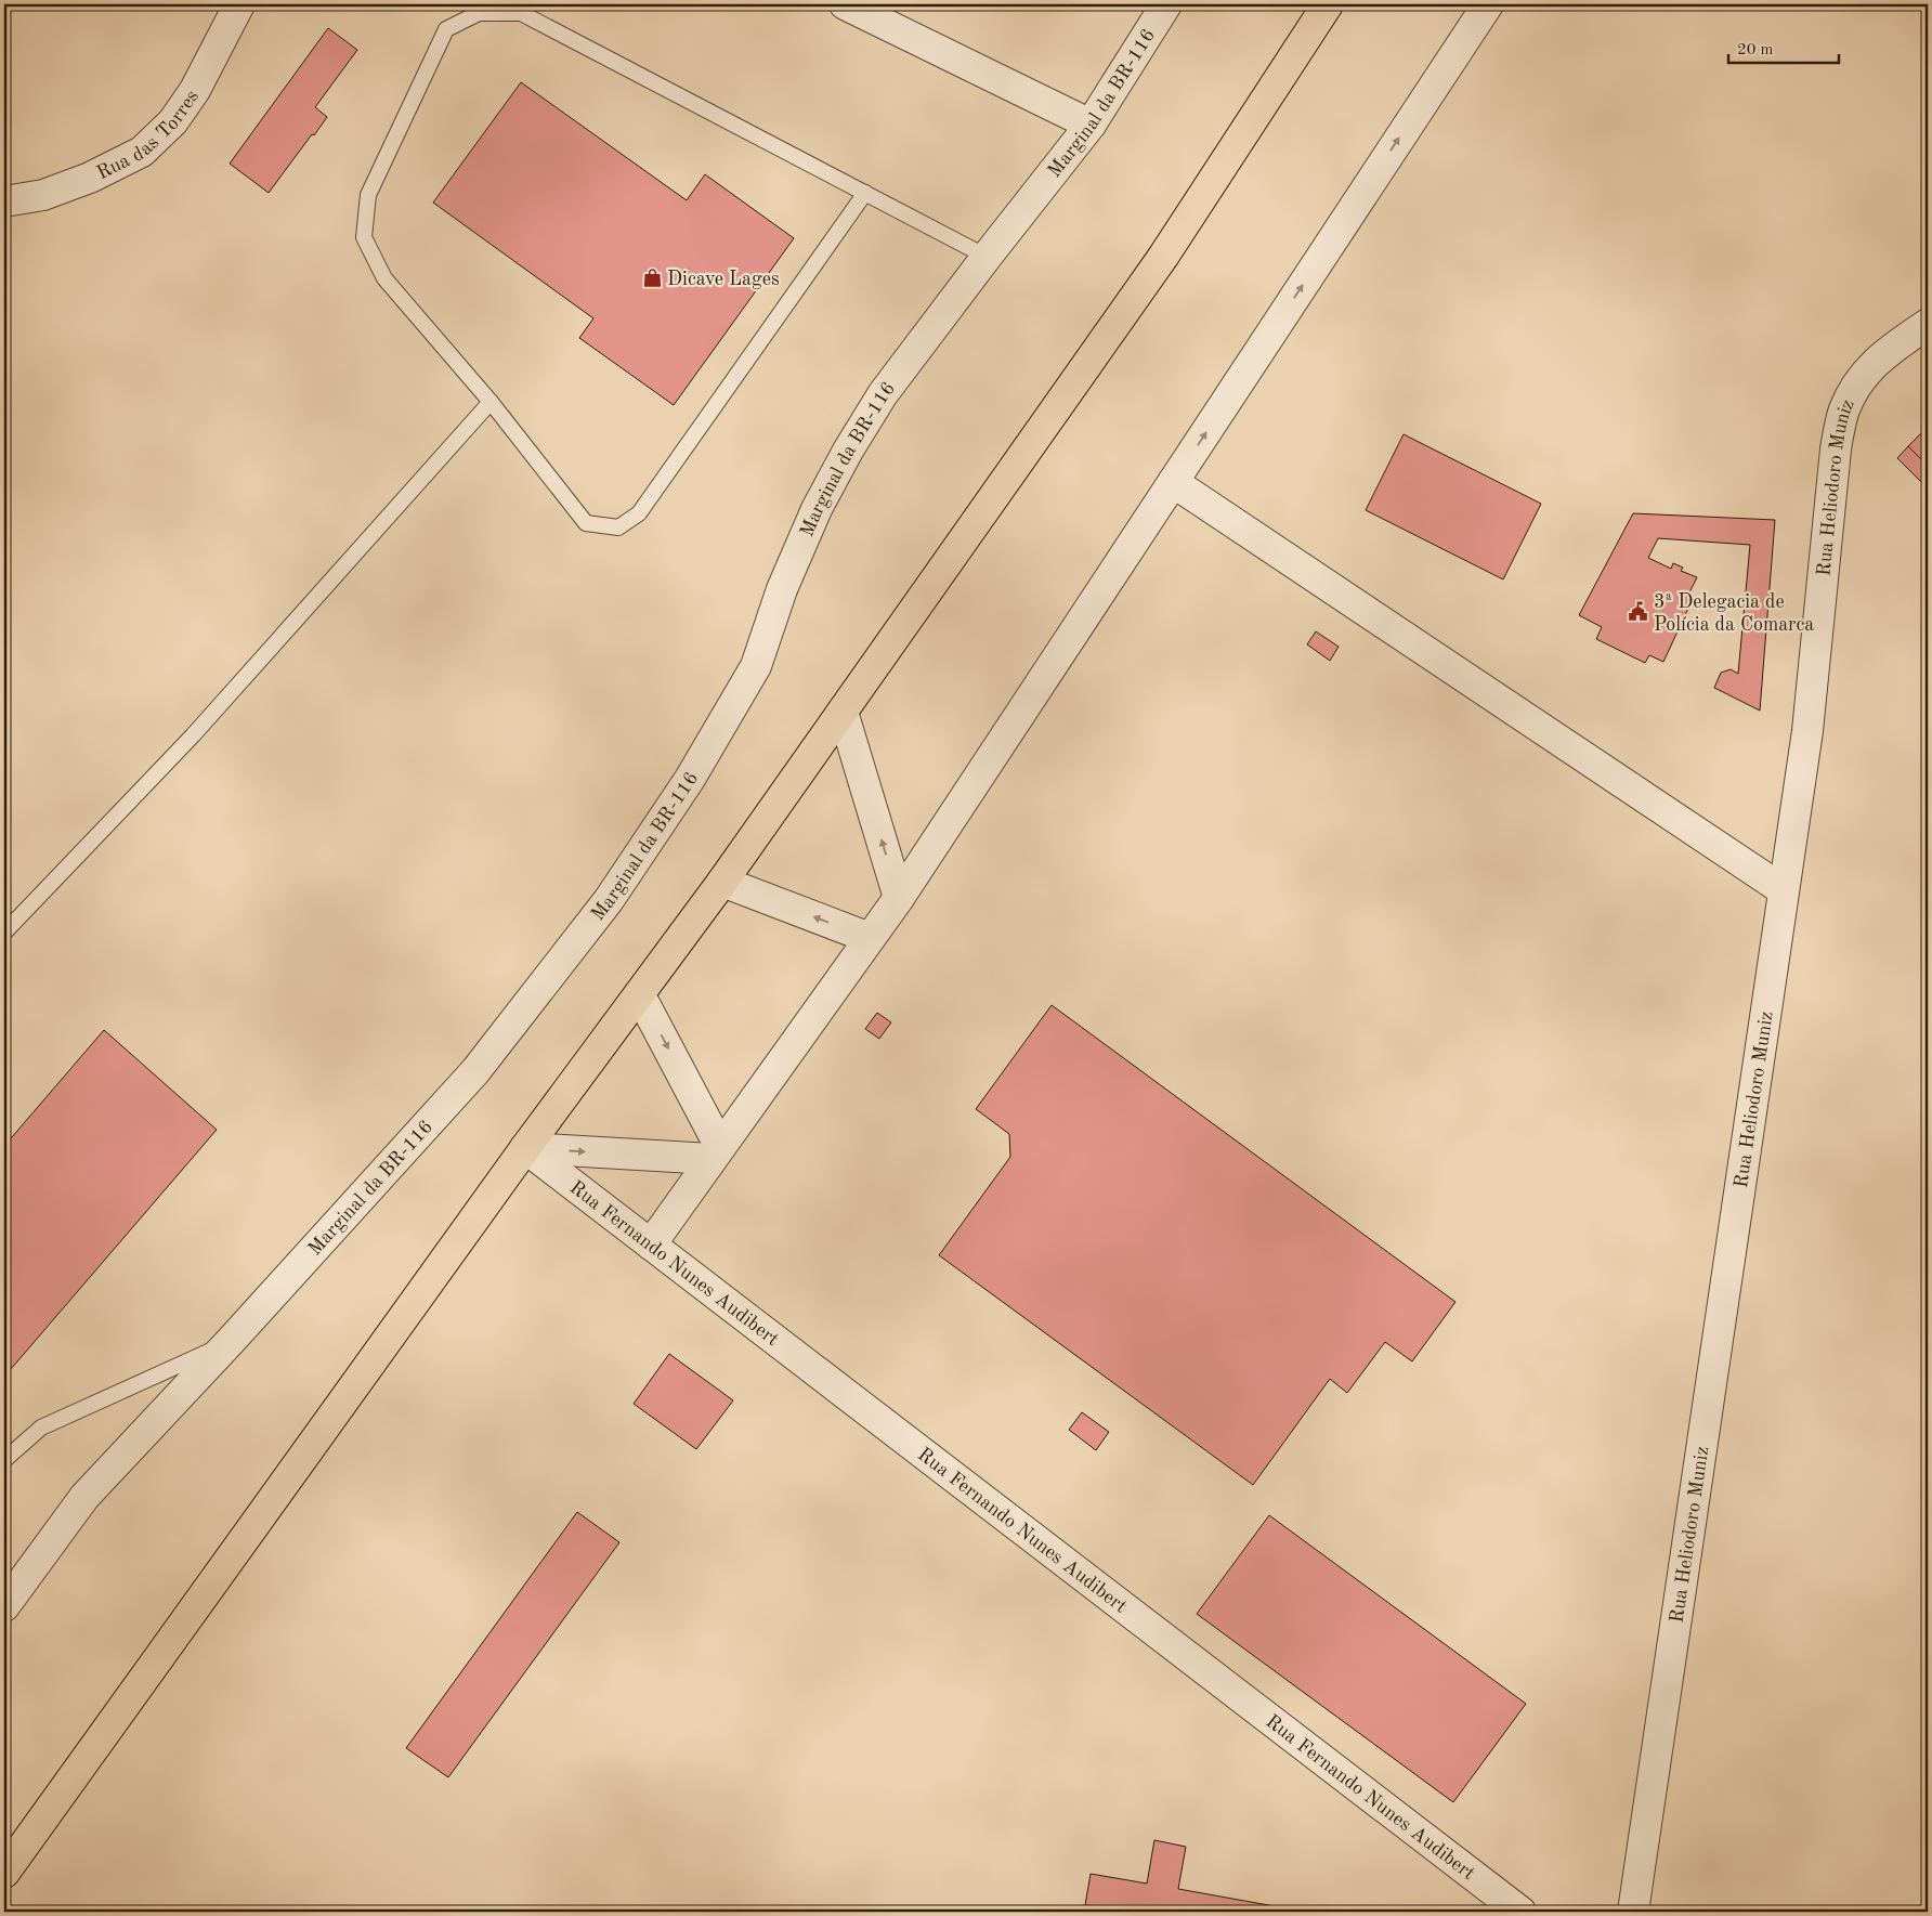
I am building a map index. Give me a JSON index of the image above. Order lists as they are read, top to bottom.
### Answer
{
  "streets": {
    "street": [
      "Marginal da BR-116",
      "Rua das Torres",
      "Rua Heliodoro Muniz",
      "Rua Fernando Nunes Audibert"
    ]
  },
  "places": {
    "shop": ["Dicave Lages"],
    "public building": ["3ª Delegacia de Polícia da Comarca"]
  },
  "scale_bar": "20 m"
}
